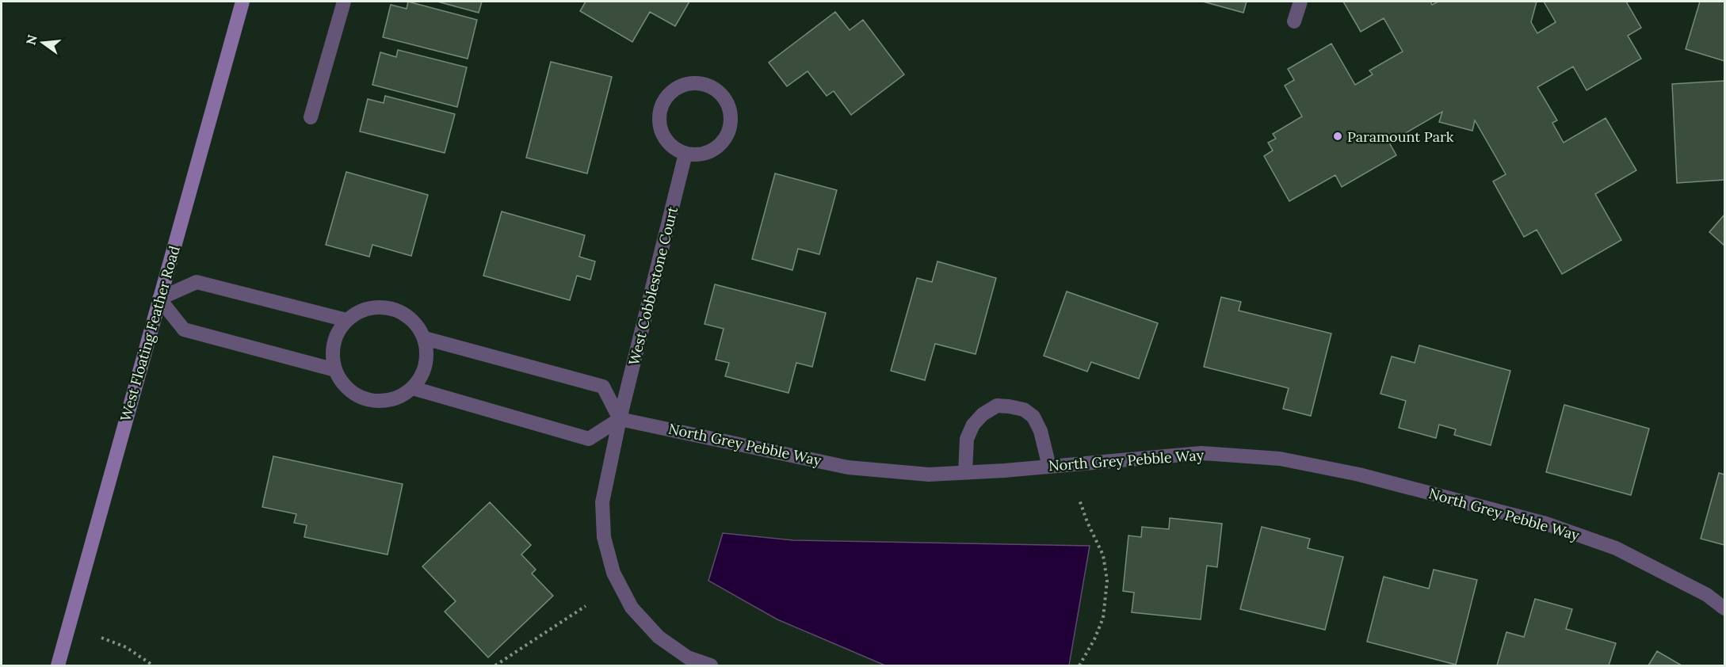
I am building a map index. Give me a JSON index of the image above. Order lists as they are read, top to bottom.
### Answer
{
  "streets": {
    "main road": ["West Floating Feather Road"],
    "street": ["West Cobblestone Court", "North Grey Pebble Way"]
  },
  "crossings": [
    ["West Cobblestone Court", "North Grey Pebble Way"]
  ],
  "places": ["Paramount Park"],
  "north": "left"
}
